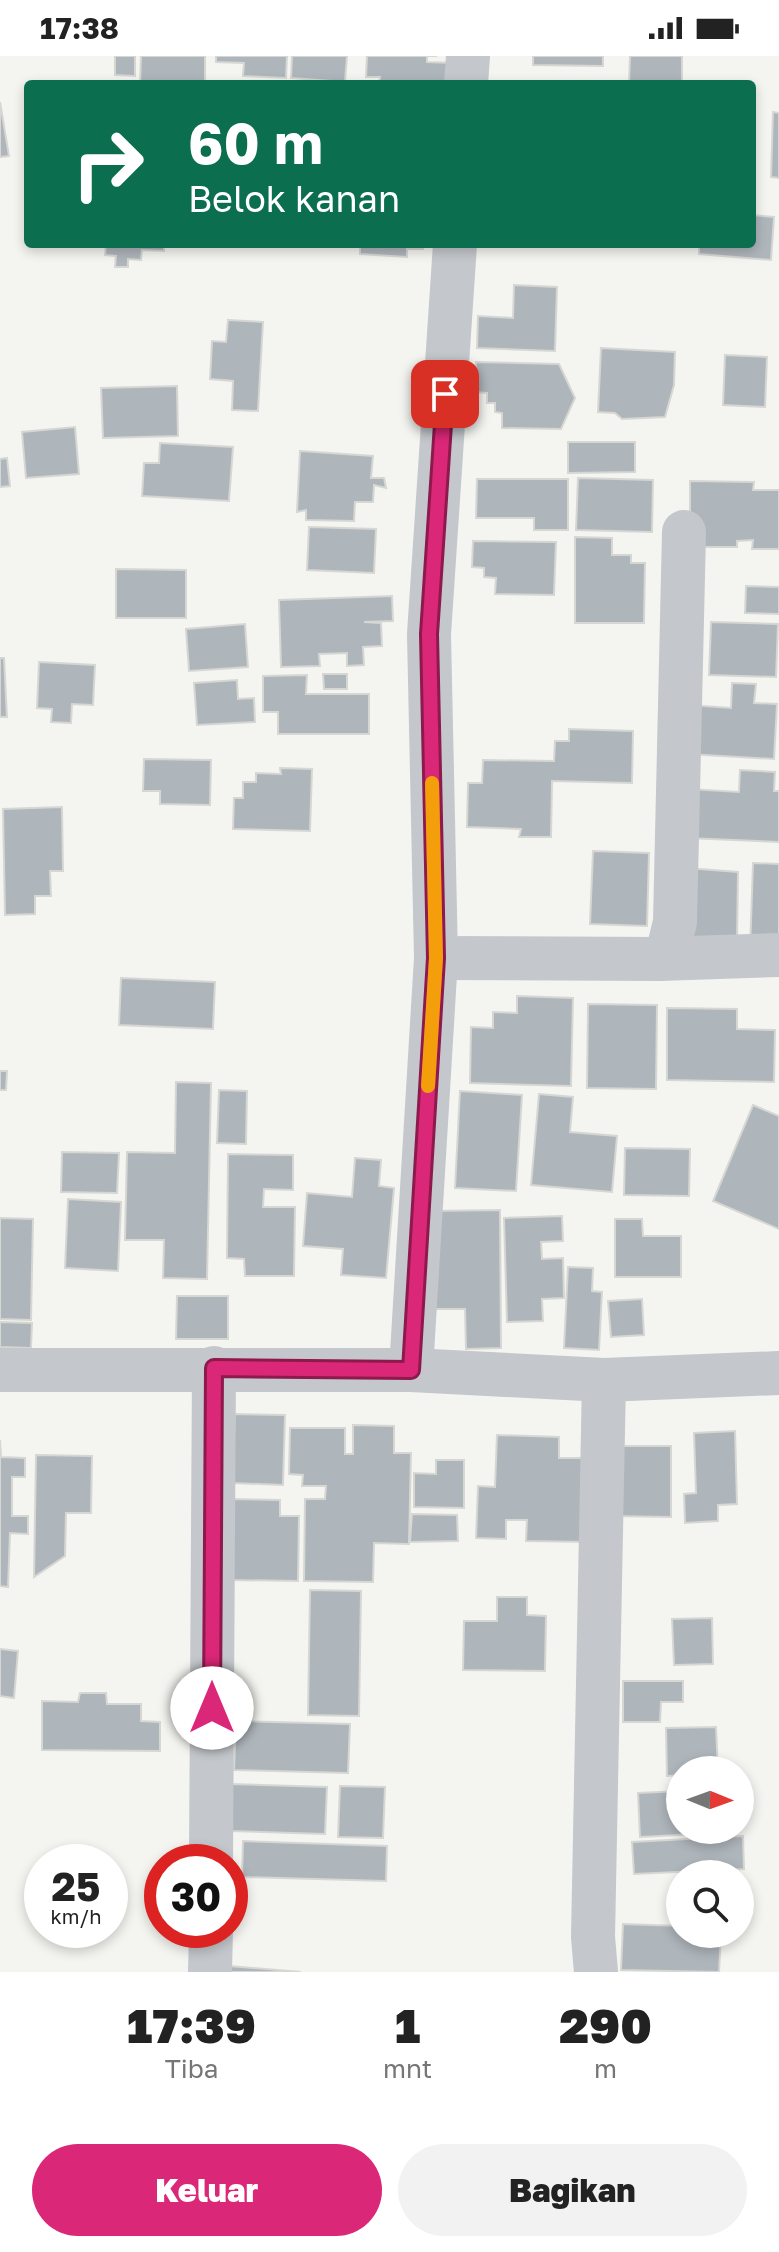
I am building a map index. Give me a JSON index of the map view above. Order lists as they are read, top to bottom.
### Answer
{
  "north": "right",
  "page": {
    "status": "17:38",
    "turn": ["60 m", "Belok kanan"],
    "speed": "25 km/h",
    "limit": "30",
    "eta": [
      "17:39",
      "Tiba",
      "1",
      "mnt",
      "290",
      "m"
    ],
    "buttons": ["Keluar", "Bagikan"]
  }
}
